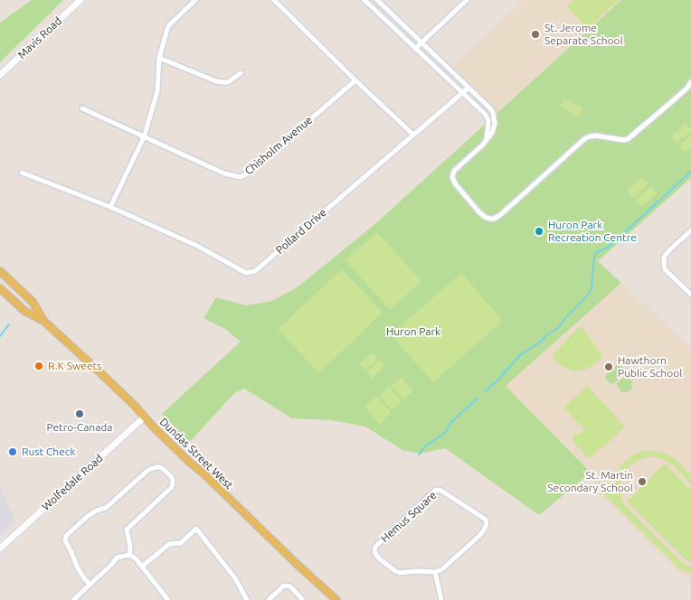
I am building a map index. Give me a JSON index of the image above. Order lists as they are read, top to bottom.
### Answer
{
  "streets": {
    "main road": ["Dundas Street West"],
    "street": [
      "Mavis Road",
      "Chisholm Avenue",
      "Pollard Drive",
      "Wolfedale Road",
      "Hemus Square"
    ]
  },
  "crossings": [
    ["Dundas Street West", "Wolfedale Road"]
  ],
  "parks": ["Huron Park"],
  "places": [
    "St. Jerome Separate School",
    "Huron Park Recreation Centre",
    "R.K Sweets",
    "Hawthorn Public School",
    "Petro-Canada",
    "Rust Check",
    "St. Martin Secondary School"
  ]
}
